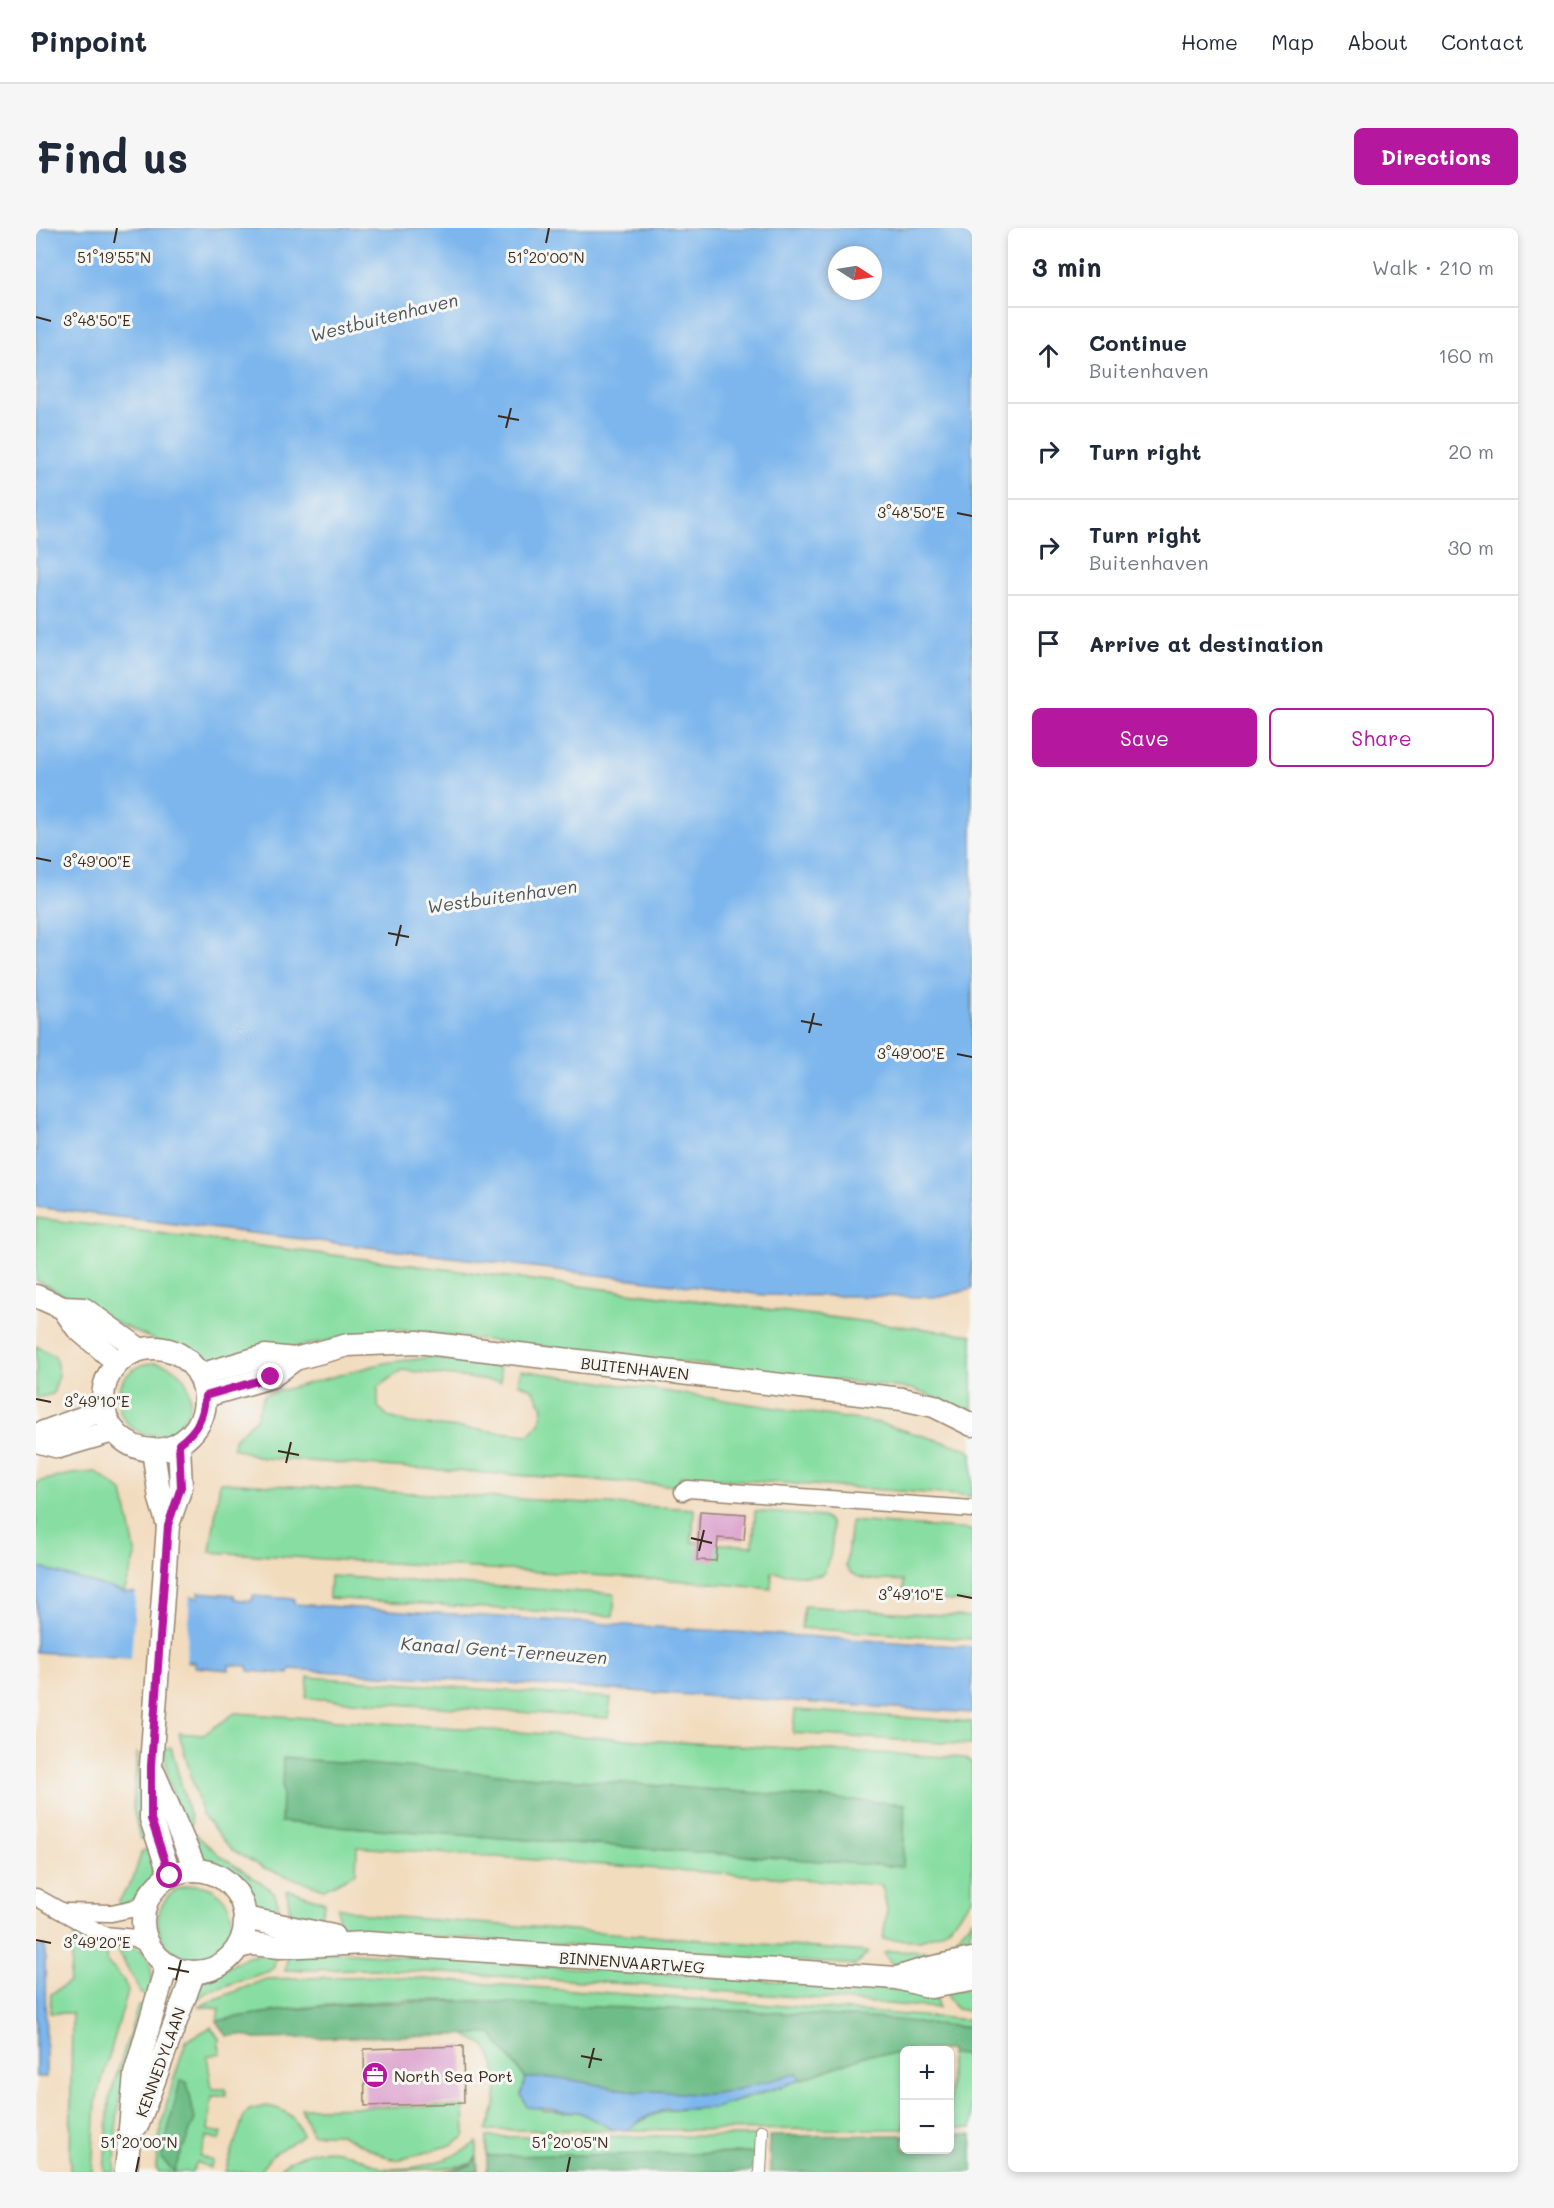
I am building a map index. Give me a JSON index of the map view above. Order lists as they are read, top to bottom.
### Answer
{
  "streets": {
    "main road": ["BUITENHAVEN", "BINNENVAARTWEG", "KENNEDYLAAN"]
  },
  "crossings": [
    ["BINNENVAARTWEG", "KENNEDYLAAN"]
  ],
  "water": ["Westbuitenhaven", "Kanaal Gent-Terneuzen"],
  "places": {
    "office": ["North Sea Port"]
  },
  "north": "right",
  "page": {
    "header": "Pinpoint",
    "nav": [
      "Home",
      "Map",
      "About",
      "Contact"
    ],
    "buttons": [
      "Directions",
      ["Save", "Share"]
    ],
    "title": "Find us",
    "heading": ["3 min", "Walk · 210 m"],
    "list": [
      ["Continue", "Buitenhaven", "160 m"],
      ["Turn right", "20 m"],
      ["Turn right", "Buitenhaven", "30 m"],
      "Arrive at destination"
    ],
    "map_buttons": ["+", "−"]
  },
  "coordinates": [
    "51°19'55\"N",
    "51°20'00\"N",
    "3°48'50\"E",
    "3°49'00\"E",
    "3°49'10\"E",
    "3°49'20\"E",
    "51°20'05\"N"
  ]
}
